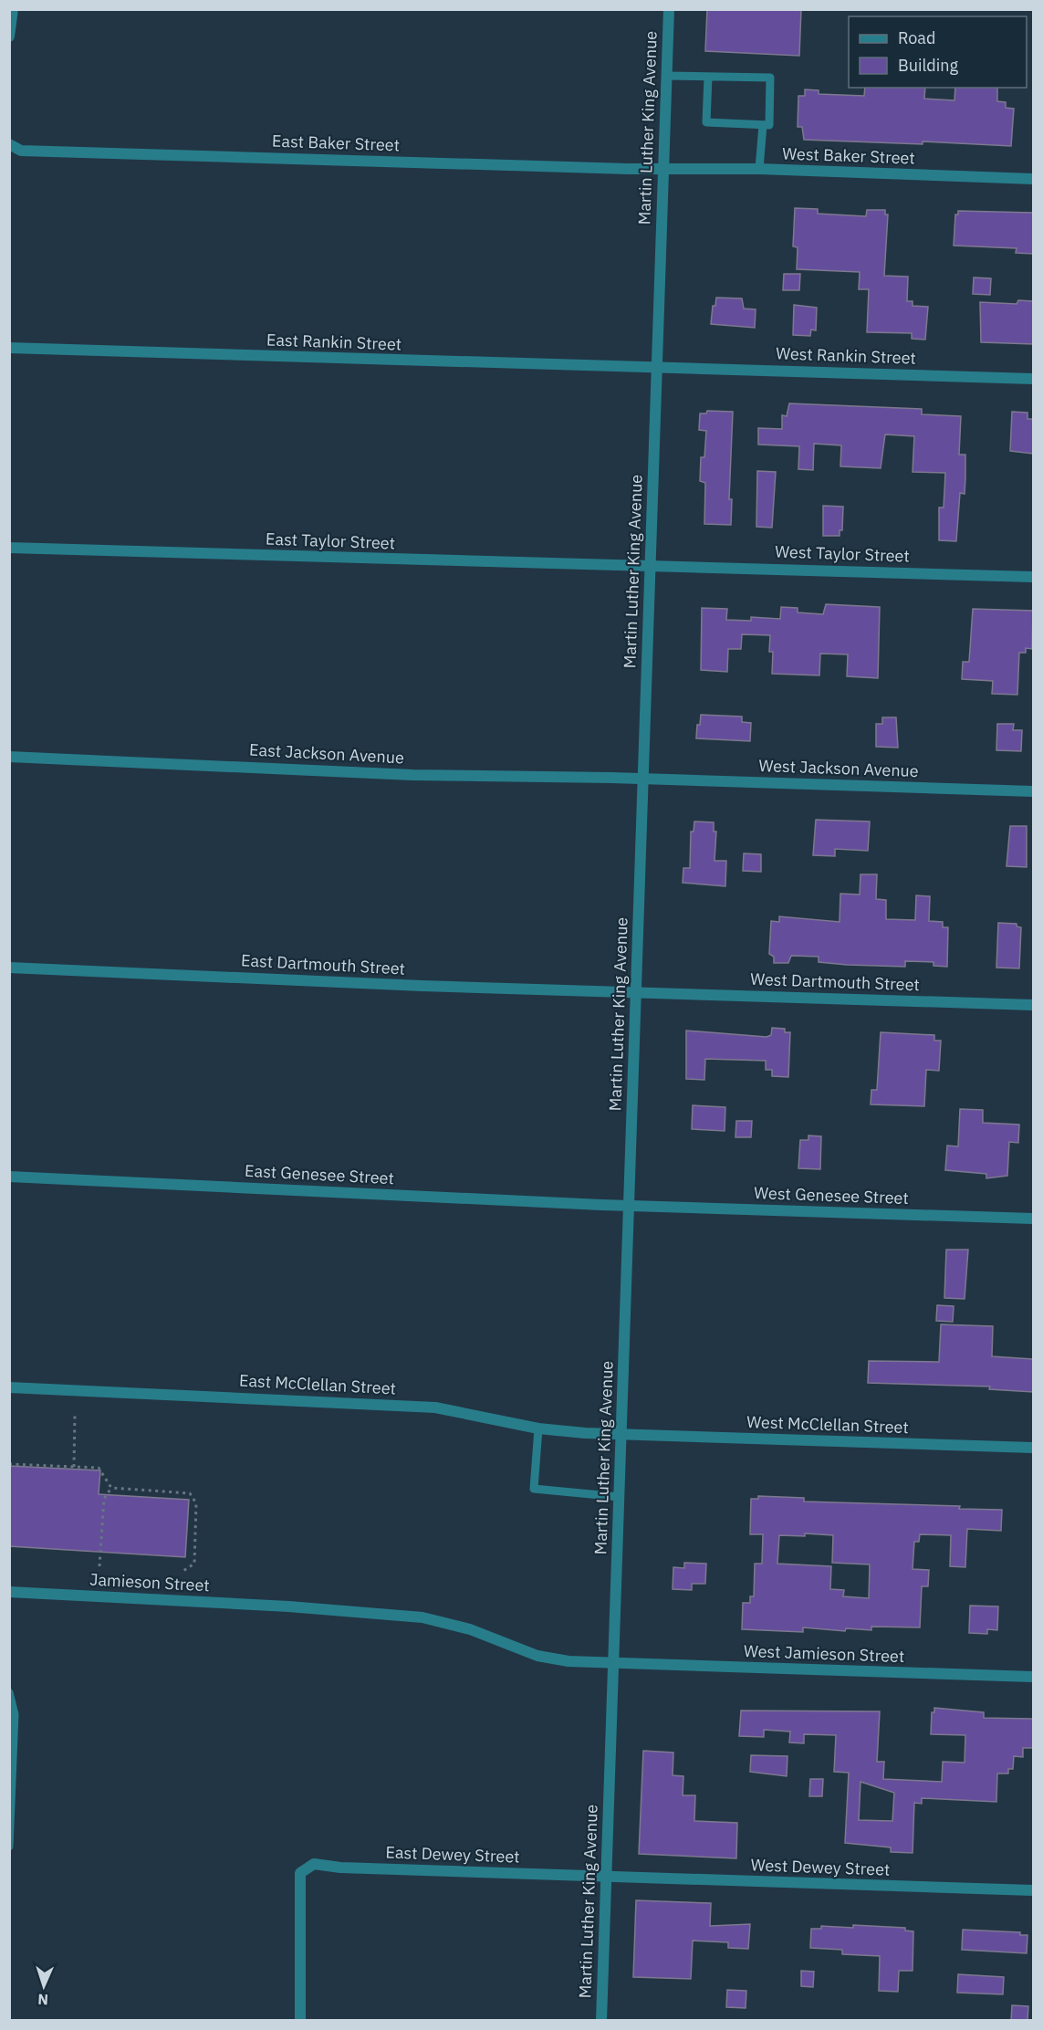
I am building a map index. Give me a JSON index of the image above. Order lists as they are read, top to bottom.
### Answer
{
  "streets": {
    "street": [
      "Martin Luther King Avenue",
      "East Baker Street",
      "West Baker Street",
      "East Rankin Street",
      "West Rankin Street",
      "East Taylor Street",
      "West Taylor Street",
      "East Jackson Avenue",
      "West Jackson Avenue",
      "East Dartmouth Street",
      "West Dartmouth Street",
      "East Genesee Street",
      "West Genesee Street",
      "East McClellan Street",
      "West McClellan Street",
      "Jamieson Street",
      "West Jamieson Street",
      "East Dewey Street",
      "West Dewey Street"
    ]
  },
  "crossings": [
    ["Martin Luther King Avenue", "East Baker Street"],
    ["Martin Luther King Avenue", "West Baker Street"],
    ["Martin Luther King Avenue", "East Rankin Street"],
    ["Martin Luther King Avenue", "West Rankin Street"],
    ["Martin Luther King Avenue", "East Taylor Street"],
    ["Martin Luther King Avenue", "West Taylor Street"],
    ["Martin Luther King Avenue", "East Jackson Avenue"],
    ["Martin Luther King Avenue", "West Jackson Avenue"],
    ["Martin Luther King Avenue", "East Dartmouth Street"],
    ["Martin Luther King Avenue", "West Dartmouth Street"],
    ["Martin Luther King Avenue", "East Genesee Street"],
    ["Martin Luther King Avenue", "West Genesee Street"],
    ["Martin Luther King Avenue", "East McClellan Street"],
    ["Martin Luther King Avenue", "West McClellan Street"],
    ["Martin Luther King Avenue", "Jamieson Street"],
    ["Martin Luther King Avenue", "West Jamieson Street"],
    ["Martin Luther King Avenue", "East Dewey Street"],
    ["Martin Luther King Avenue", "West Dewey Street"],
    ["East Baker Street", "West Baker Street"],
    ["East Rankin Street", "West Rankin Street"],
    ["East Taylor Street", "West Taylor Street"],
    ["East Jackson Avenue", "West Jackson Avenue"],
    ["East Dartmouth Street", "West Dartmouth Street"],
    ["East Genesee Street", "West Genesee Street"],
    ["East McClellan Street", "West McClellan Street"],
    ["Jamieson Street", "West Jamieson Street"],
    ["East Dewey Street", "West Dewey Street"]
  ],
  "legend": ["Road", "Building"],
  "north": "bottom"
}
